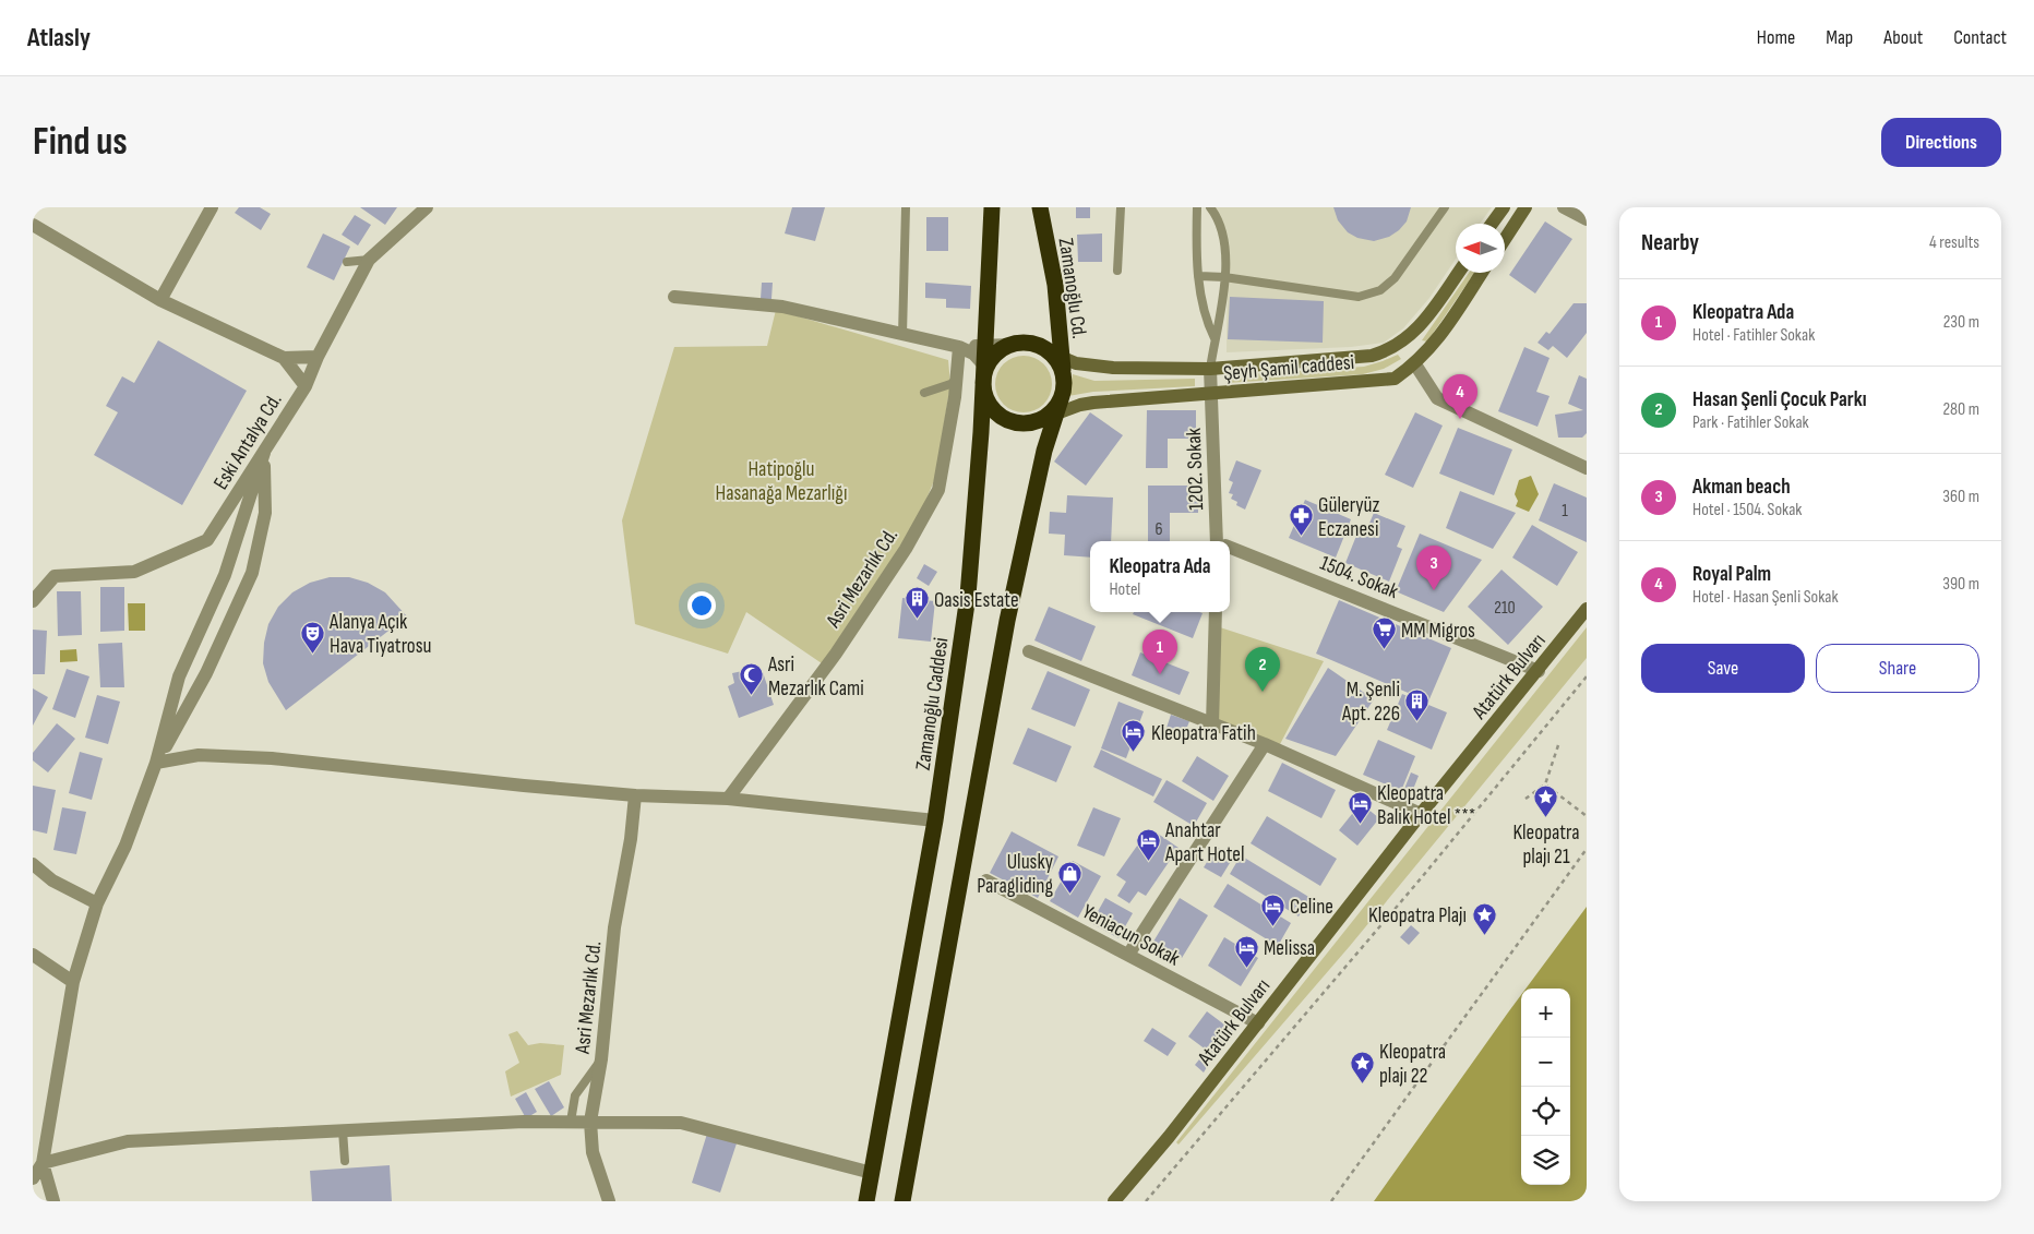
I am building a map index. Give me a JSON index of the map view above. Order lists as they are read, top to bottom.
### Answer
{
  "streets": {
    "highway": ["Zamanoğlu Cd.", "Zamanoğlu Caddesi"],
    "main road": ["Şeyh Şamil caddesi", "Atatürk Bulvarı"],
    "street": [
      "Eski Antalya Cd.",
      "1202. Sokak",
      "1504. Sokak",
      "Asri Mezarlık Cd.",
      "Yeniacun Sokak"
    ]
  },
  "crossings": [
    ["Zamanoğlu Cd.", "Şeyh Şamil caddesi"],
    ["Zamanoğlu Cd.", "Zamanoğlu Caddesi"],
    ["Şeyh Şamil caddesi", "1202. Sokak"],
    ["Şeyh Şamil caddesi", "Zamanoğlu Caddesi"],
    ["1504. Sokak", "Atatürk Bulvarı"],
    ["Atatürk Bulvarı", "Yeniacun Sokak"]
  ],
  "parks": ["Hatipoğlu Hasanağa Mezarlığı"],
  "places": {
    "pharmacy": ["Güleryüz Eczanesi"],
    "building": ["Oasis Estate", "M. Şenli Apt. 226"],
    "supermarket": ["MM Migros"],
    "theatre": ["Alanya Açık Hava Tiyatrosu"],
    "mosque": ["Asri Mezarlık Cami"],
    "hotel": [
      "Kleopatra Fatih",
      "Kleopatra Balık Hotel ***",
      "Anahtar Apart Hotel",
      "Celine",
      "Melissa"
    ],
    "place": ["Kleopatra plajı 21", "Kleopatra Plajı", "Kleopatra plajı 22"],
    "shop": ["Ulusky Paragliding"]
  },
  "house_numbers": ["1", "6", "210"],
  "north": "left",
  "page": {
    "header": "Atlasly",
    "nav": [
      "Home",
      "Map",
      "About",
      "Contact"
    ],
    "buttons": [
      "Directions",
      ["Save", "Share"]
    ],
    "title": "Find us",
    "heading": ["Nearby", "4 results"],
    "list": [
      {
        "mark": "1",
        "name": "Kleopatra Ada",
        "note": "Hotel · Fatihler Sokak",
        "value": "230 m"
      },
      {
        "mark": "2",
        "name": "Hasan Şenli Çocuk Parkı",
        "note": "Park · Fatihler Sokak",
        "value": "280 m"
      },
      {
        "mark": "3",
        "name": "Akman beach",
        "note": "Hotel · 1504. Sokak",
        "value": "360 m"
      },
      {
        "mark": "4",
        "name": "Royal Palm",
        "note": "Hotel · Hasan Şenli Sokak",
        "value": "390 m"
      }
    ],
    "pins": [
      "4",
      "3",
      "1",
      "2"
    ],
    "popup": ["Kleopatra Ada", "Hotel"],
    "map_buttons": ["+", "−"]
  }
}
